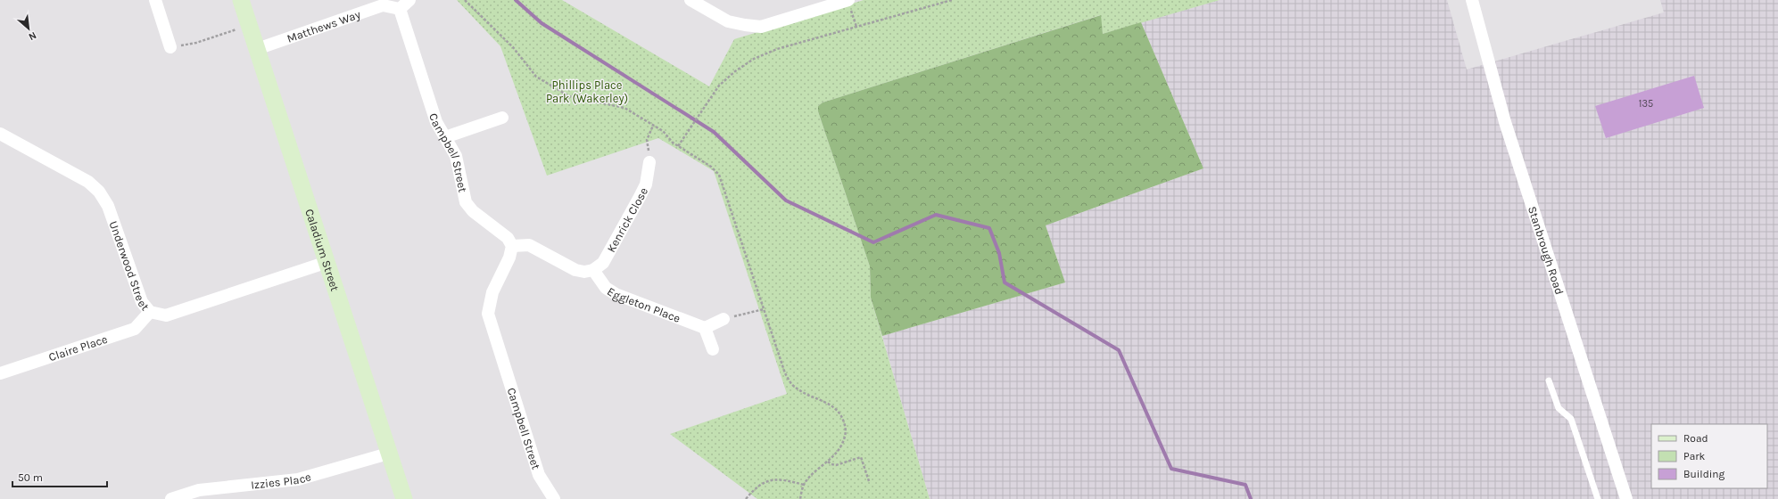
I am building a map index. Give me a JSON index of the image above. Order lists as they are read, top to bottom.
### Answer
{
  "streets": {
    "street": [
      "Matthews Way",
      "Campbell Street",
      "Kenrick Close",
      "Caladium Street",
      "Stanbrough Road",
      "Underwood Street",
      "Eggleton Place",
      "Claire Place",
      "Izzies Place"
    ]
  },
  "crossings": [
    ["Matthews Way", "Campbell Street"],
    ["Matthews Way", "Caladium Street"],
    ["Kenrick Close", "Eggleton Place"],
    ["Caladium Street", "Underwood Street"],
    ["Caladium Street", "Izzies Place"],
    ["Underwood Street", "Claire Place"]
  ],
  "parks": ["Phillips Place Park (Wakerley)"],
  "house_numbers": ["135"],
  "legend": ["Road", "Park", "Building"],
  "scale_bar": "50 m",
  "north": "bottom right"
}
